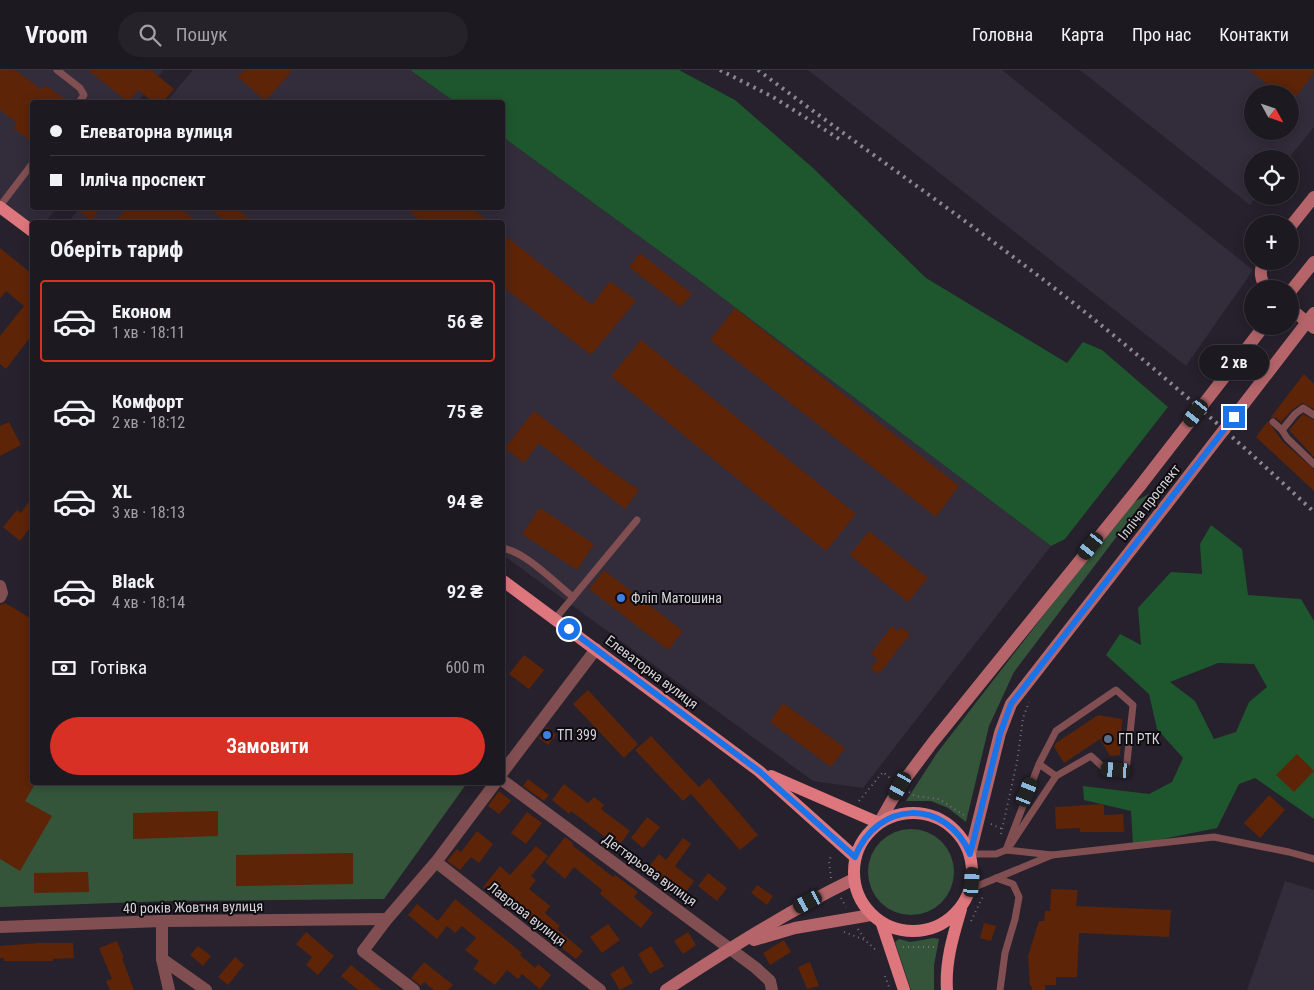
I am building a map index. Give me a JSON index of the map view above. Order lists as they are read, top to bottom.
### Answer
{
  "streets": {
    "main road": ["Ілліча проспект", "Елеваторна вулиця"],
    "street": ["Дегтярьова вулиця", "40 років Жовтня вулиця", "Лаврова вулиця"]
  },
  "crossings": [
    ["Ілліча проспект", "Елеваторна вулиця"]
  ],
  "places": ["Фліп Матошина", "ТП 399", "ГП РТК"],
  "north": "bottom right",
  "page": {
    "header": "Vroom",
    "search": "Пошук",
    "nav": [
      "Головна",
      "Карта",
      "Про нас",
      "Контакти"
    ],
    "map_buttons": ["+", "−"],
    "banner": ["Елеваторна вулиця", "Ілліча проспект"],
    "heading": "Оберіть тариф",
    "list": [
      {
        "name": "Економ",
        "note": "1 хв · 18:11",
        "value": "56 ₴"
      },
      {
        "name": "Комфорт",
        "note": "2 хв · 18:12",
        "value": "75 ₴"
      },
      {
        "name": "XL",
        "note": "3 хв · 18:13",
        "value": "94 ₴"
      },
      {
        "name": "Black",
        "note": "4 хв · 18:14",
        "value": "92 ₴"
      }
    ],
    "bubble": "2 хв",
    "pay": ["Готівка", "600 m"],
    "buttons": "Замовити"
  }
}
